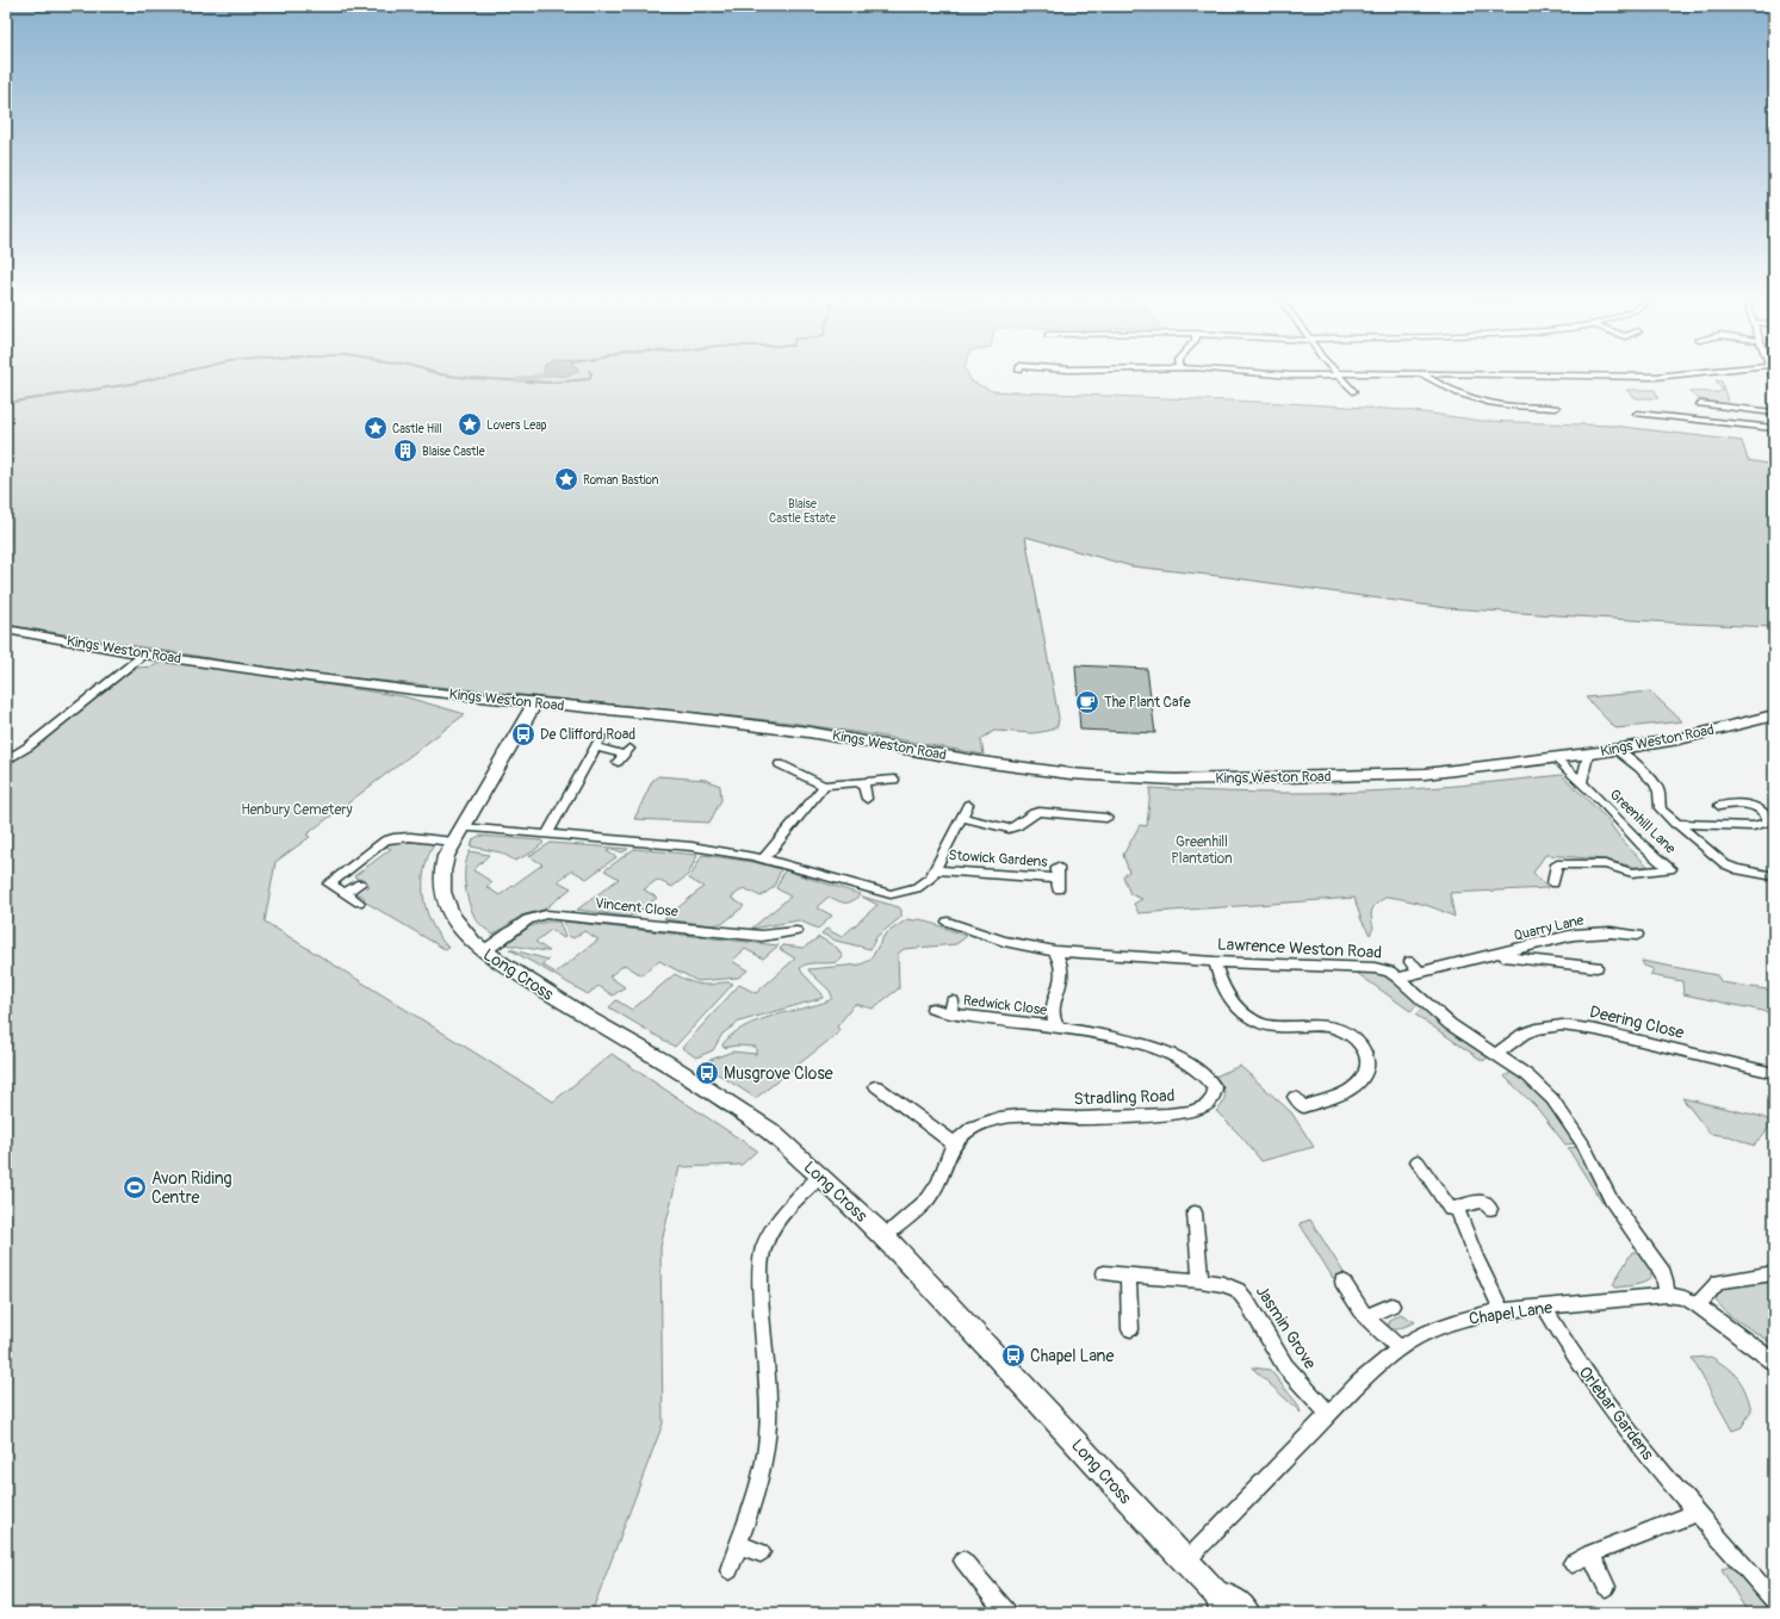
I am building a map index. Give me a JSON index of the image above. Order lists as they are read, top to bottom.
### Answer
{
  "streets": {
    "main road": ["Kings Weston Road", "Long Cross"],
    "street": [
      "Greenhill Lane",
      "Stowick Gardens",
      "Vincent Close",
      "Quarry Lane",
      "Lawrence Weston Road",
      "Redwick Close",
      "Deering Close",
      "Stradling Road",
      "Chapel Lane",
      "Jasmin Grove",
      "Orlebar Gardens"
    ]
  },
  "crossings": [
    ["Kings Weston Road", "Greenhill Lane"],
    ["Kings Weston Road", "Long Cross"],
    ["Vincent Close", "Long Cross"],
    ["Quarry Lane", "Lawrence Weston Road"],
    ["Lawrence Weston Road", "Deering Close"],
    ["Lawrence Weston Road", "Chapel Lane"],
    ["Long Cross", "Stradling Road"],
    ["Long Cross", "Chapel Lane"],
    ["Redwick Close", "Stradling Road"],
    ["Chapel Lane", "Jasmin Grove"],
    ["Chapel Lane", "Orlebar Gardens"]
  ],
  "parks": ["Blaise Castle Estate", "Henbury Cemetery", "Greenhill Plantation"],
  "places": {
    "place": ["Lovers Leap", "Castle Hill", "Roman Bastion"],
    "building": ["Blaise Castle"],
    "cafe": ["The Plant Cafe"],
    "bus stop": ["De Clifford Road", "Musgrove Close", "Chapel Lane"],
    "sports": ["Avon Riding Centre"]
  }
}
